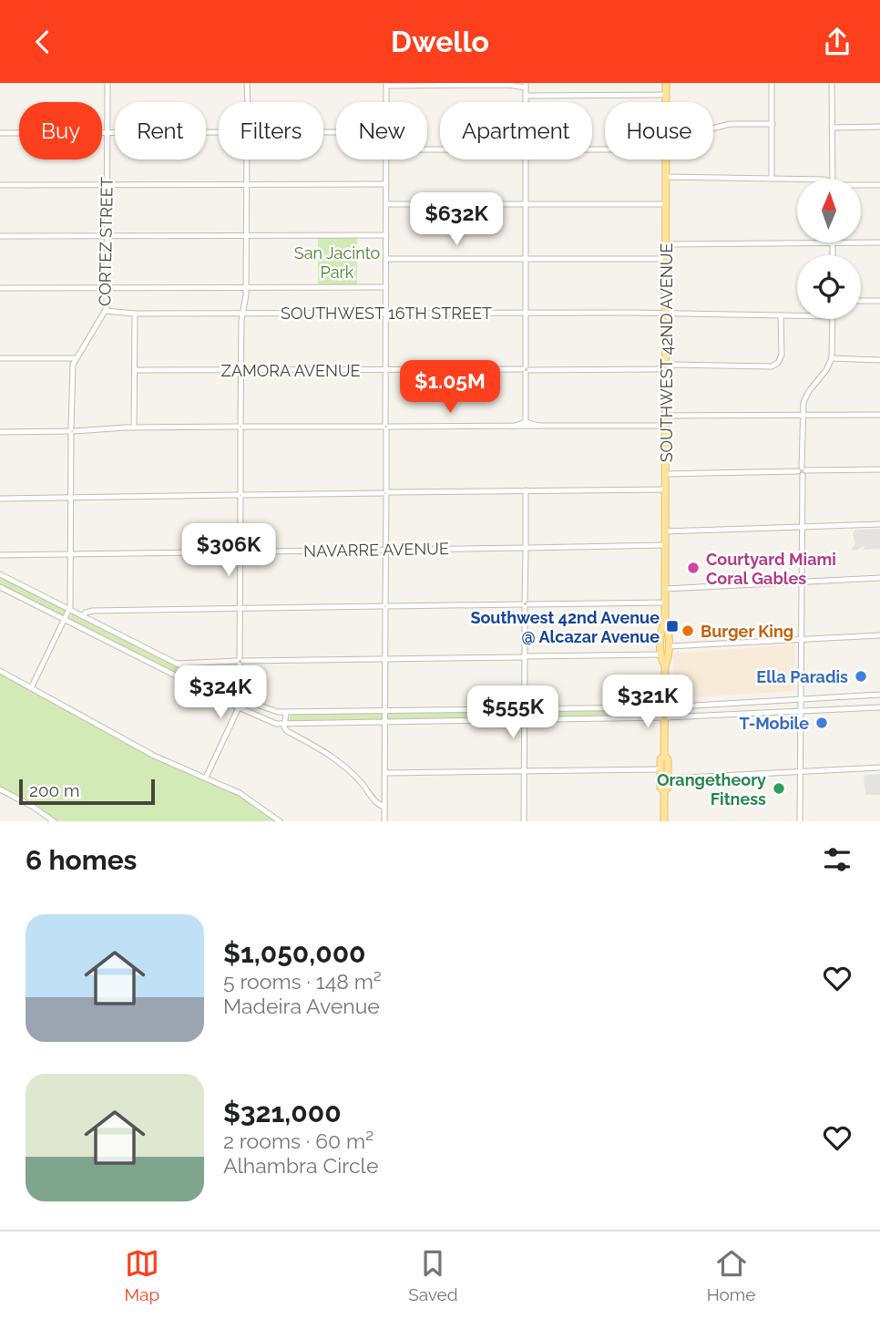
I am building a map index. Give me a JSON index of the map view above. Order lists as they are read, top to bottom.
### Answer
{
  "streets": {
    "main road": ["SOUTHWEST 42ND AVENUE"],
    "street": [
      "CORTEZ STREET",
      "SOUTHWEST 16TH STREET",
      "ZAMORA AVENUE",
      "NAVARRE AVENUE"
    ]
  },
  "crossings": [
    ["CORTEZ STREET", "SOUTHWEST 16TH STREET"],
    ["CORTEZ STREET", "NAVARRE AVENUE"],
    ["SOUTHWEST 16TH STREET", "SOUTHWEST 42ND AVENUE"],
    ["SOUTHWEST 16TH STREET", "ZAMORA AVENUE"],
    ["SOUTHWEST 42ND AVENUE", "ZAMORA AVENUE"],
    ["SOUTHWEST 42ND AVENUE", "NAVARRE AVENUE"]
  ],
  "parks": ["San Jacinto Park"],
  "places": {
    "other": [
      "Courtyard Miami Coral Gables",
      "Burger King",
      "Ella Paradis",
      "T-Mobile",
      "Orangetheory Fitness"
    ],
    "transit": ["Southwest 42nd Avenue @ Alcazar Avenue"]
  },
  "scale_bar": "200 m",
  "north": "top",
  "page": {
    "header": "Dwello",
    "chip": [
      "Buy",
      "Rent",
      "Filters",
      "New",
      "Apartment",
      "House"
    ],
    "price": [
      "$632K",
      "$1.05M",
      "$306K",
      "$324K",
      "$321K",
      "$555K"
    ],
    "scale": "200 m",
    "heading": "6 homes",
    "list": [
      {
        "name": "$1,050,000",
        "note": "5 rooms · 148 m² · Madeira Avenue"
      },
      {
        "name": "$321,000",
        "note": "2 rooms · 60 m² · Alhambra Circle"
      }
    ],
    "tabs": ["Map", "Saved", "Home"]
  }
}
